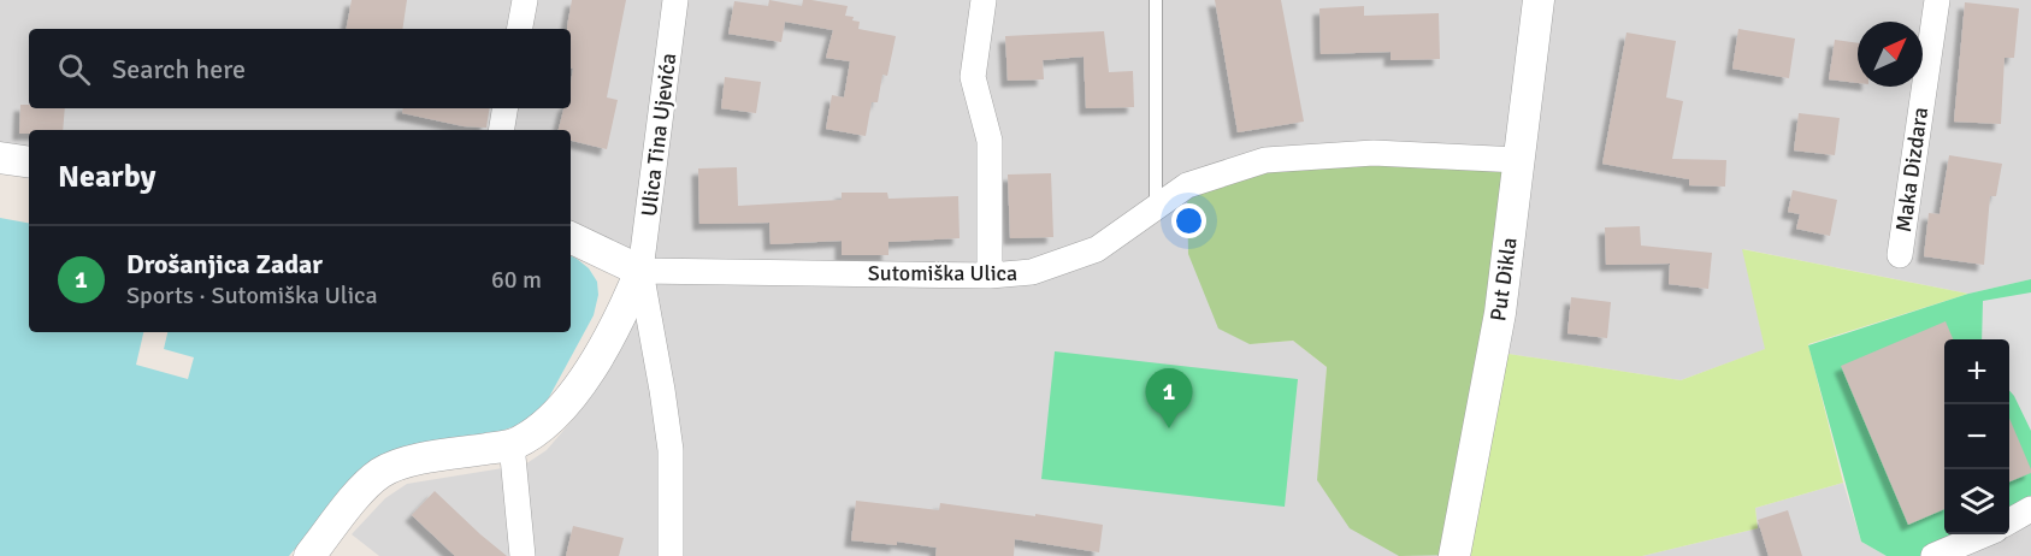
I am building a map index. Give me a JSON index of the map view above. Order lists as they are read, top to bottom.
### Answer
{
  "streets": {
    "street": [
      "Ulica Tina Ujevića",
      "Maka Dizdara",
      "Sutomiška Ulica",
      "Put Dikla"
    ]
  },
  "crossings": [
    ["Ulica Tina Ujevića", "Sutomiška Ulica"],
    ["Sutomiška Ulica", "Put Dikla"]
  ],
  "north": "top right",
  "page": {
    "search": "Search here",
    "heading": "Nearby",
    "list": [
      {
        "mark": "1",
        "name": "Drošanjica Zadar",
        "note": "Sports · Sutomiška Ulica",
        "value": "60 m"
      }
    ],
    "map_buttons": ["+", "−"],
    "pins": "1"
  }
}
